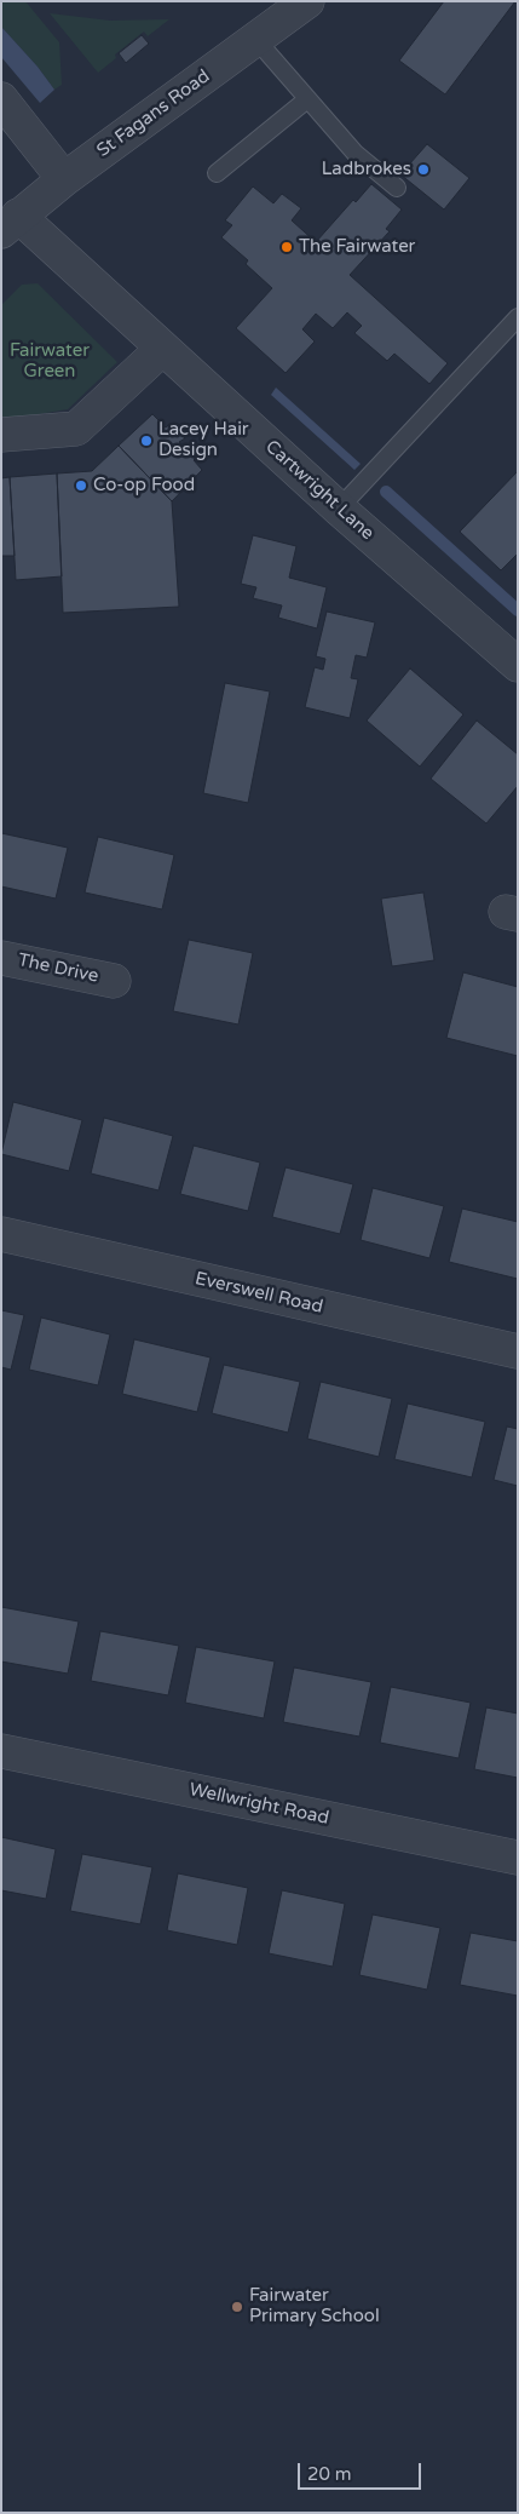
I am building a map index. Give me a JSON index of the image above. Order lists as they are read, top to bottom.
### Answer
{
  "streets": {
    "street": [
      "St Fagans Road",
      "Cartwright Lane",
      "The Drive",
      "Everswell Road",
      "Wellwright Road"
    ]
  },
  "crossings": [
    ["St Fagans Road", "Cartwright Lane"]
  ],
  "parks": ["Fairwater Green"],
  "places": [
    "Ladbrokes",
    "The Fairwater",
    "Lacey Hair Design",
    "Co-op Food",
    "Fairwater Primary School"
  ],
  "scale_bar": "20 m"
}
